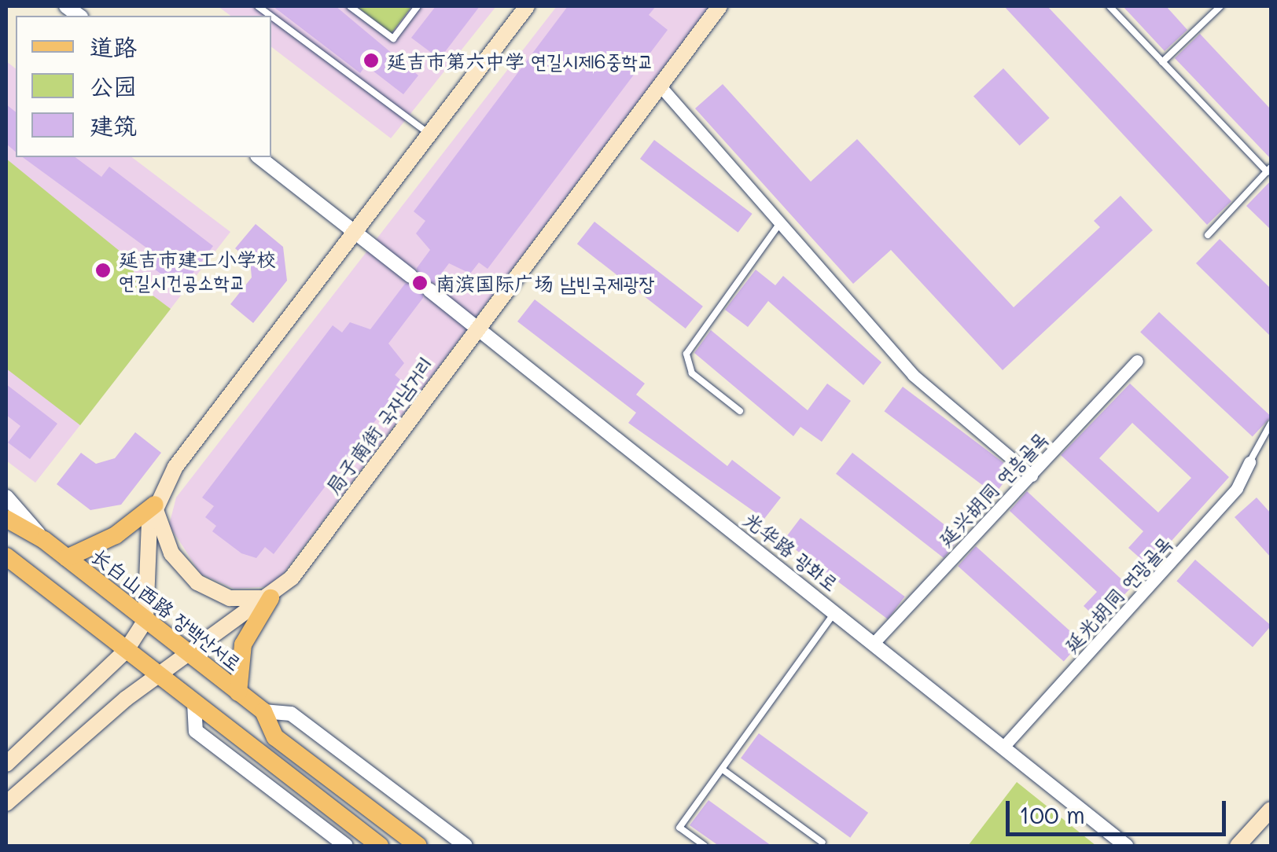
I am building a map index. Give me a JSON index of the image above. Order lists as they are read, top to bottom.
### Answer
{
  "streets": {
    "main road": ["局子南街 국자남거리", "长白山西路 장백산서로"],
    "street": ["延兴胡同 연흥골목", "光华路 광화로", "延光胡同 연광골목"]
  },
  "crossings": [
    ["局子南街 국자남거리", "光华路 광화로"],
    ["局子南街 국자남거리", "长白山西路 장백산서로"],
    ["延兴胡同 연흥골목", "光华路 광화로"],
    ["光华路 광화로", "延光胡同 연광골목"]
  ],
  "places": ["延吉市第六中学 연길시제6중학교", "延吉市建工小学校 연길시건공소학교", "南滨国际广场 남빈국제광장"],
  "legend": ["道路", "公园", "建筑"],
  "scale_bar": "100 m"
}
